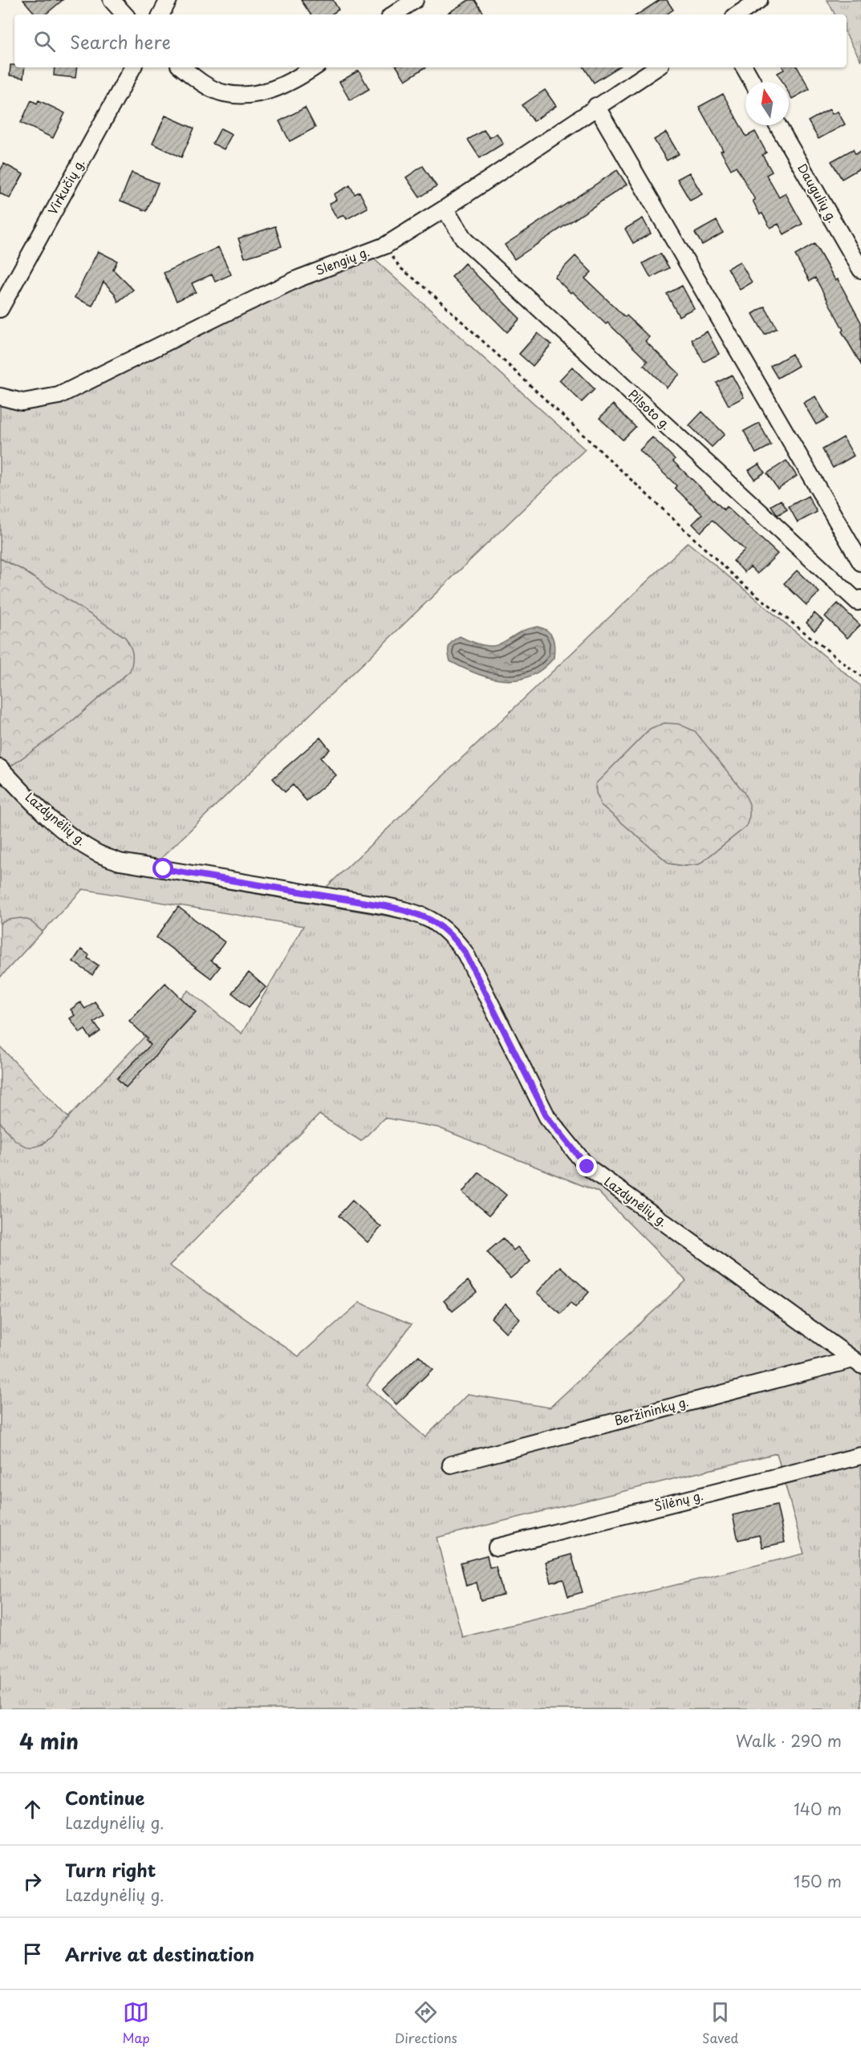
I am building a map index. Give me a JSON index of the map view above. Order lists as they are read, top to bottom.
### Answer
{
  "streets": {
    "street": [
      "Virkučių g.",
      "Daugulių g.",
      "Slengių g.",
      "Pilsoto g.",
      "Lazdynėlių g.",
      "Beržininkų g.",
      "Šilėnų g."
    ]
  },
  "crossings": [
    ["Slengių g.", "Pilsoto g."],
    ["Lazdynėlių g.", "Beržininkų g."]
  ],
  "north": "top",
  "page": {
    "search": "Search here",
    "heading": ["4 min", "Walk · 290 m"],
    "list": [
      ["Continue", "Lazdynėlių g.", "140 m"],
      ["Turn right", "Lazdynėlių g.", "150 m"],
      "Arrive at destination"
    ],
    "nav": ["Map", "Directions", "Saved"]
  }
}
